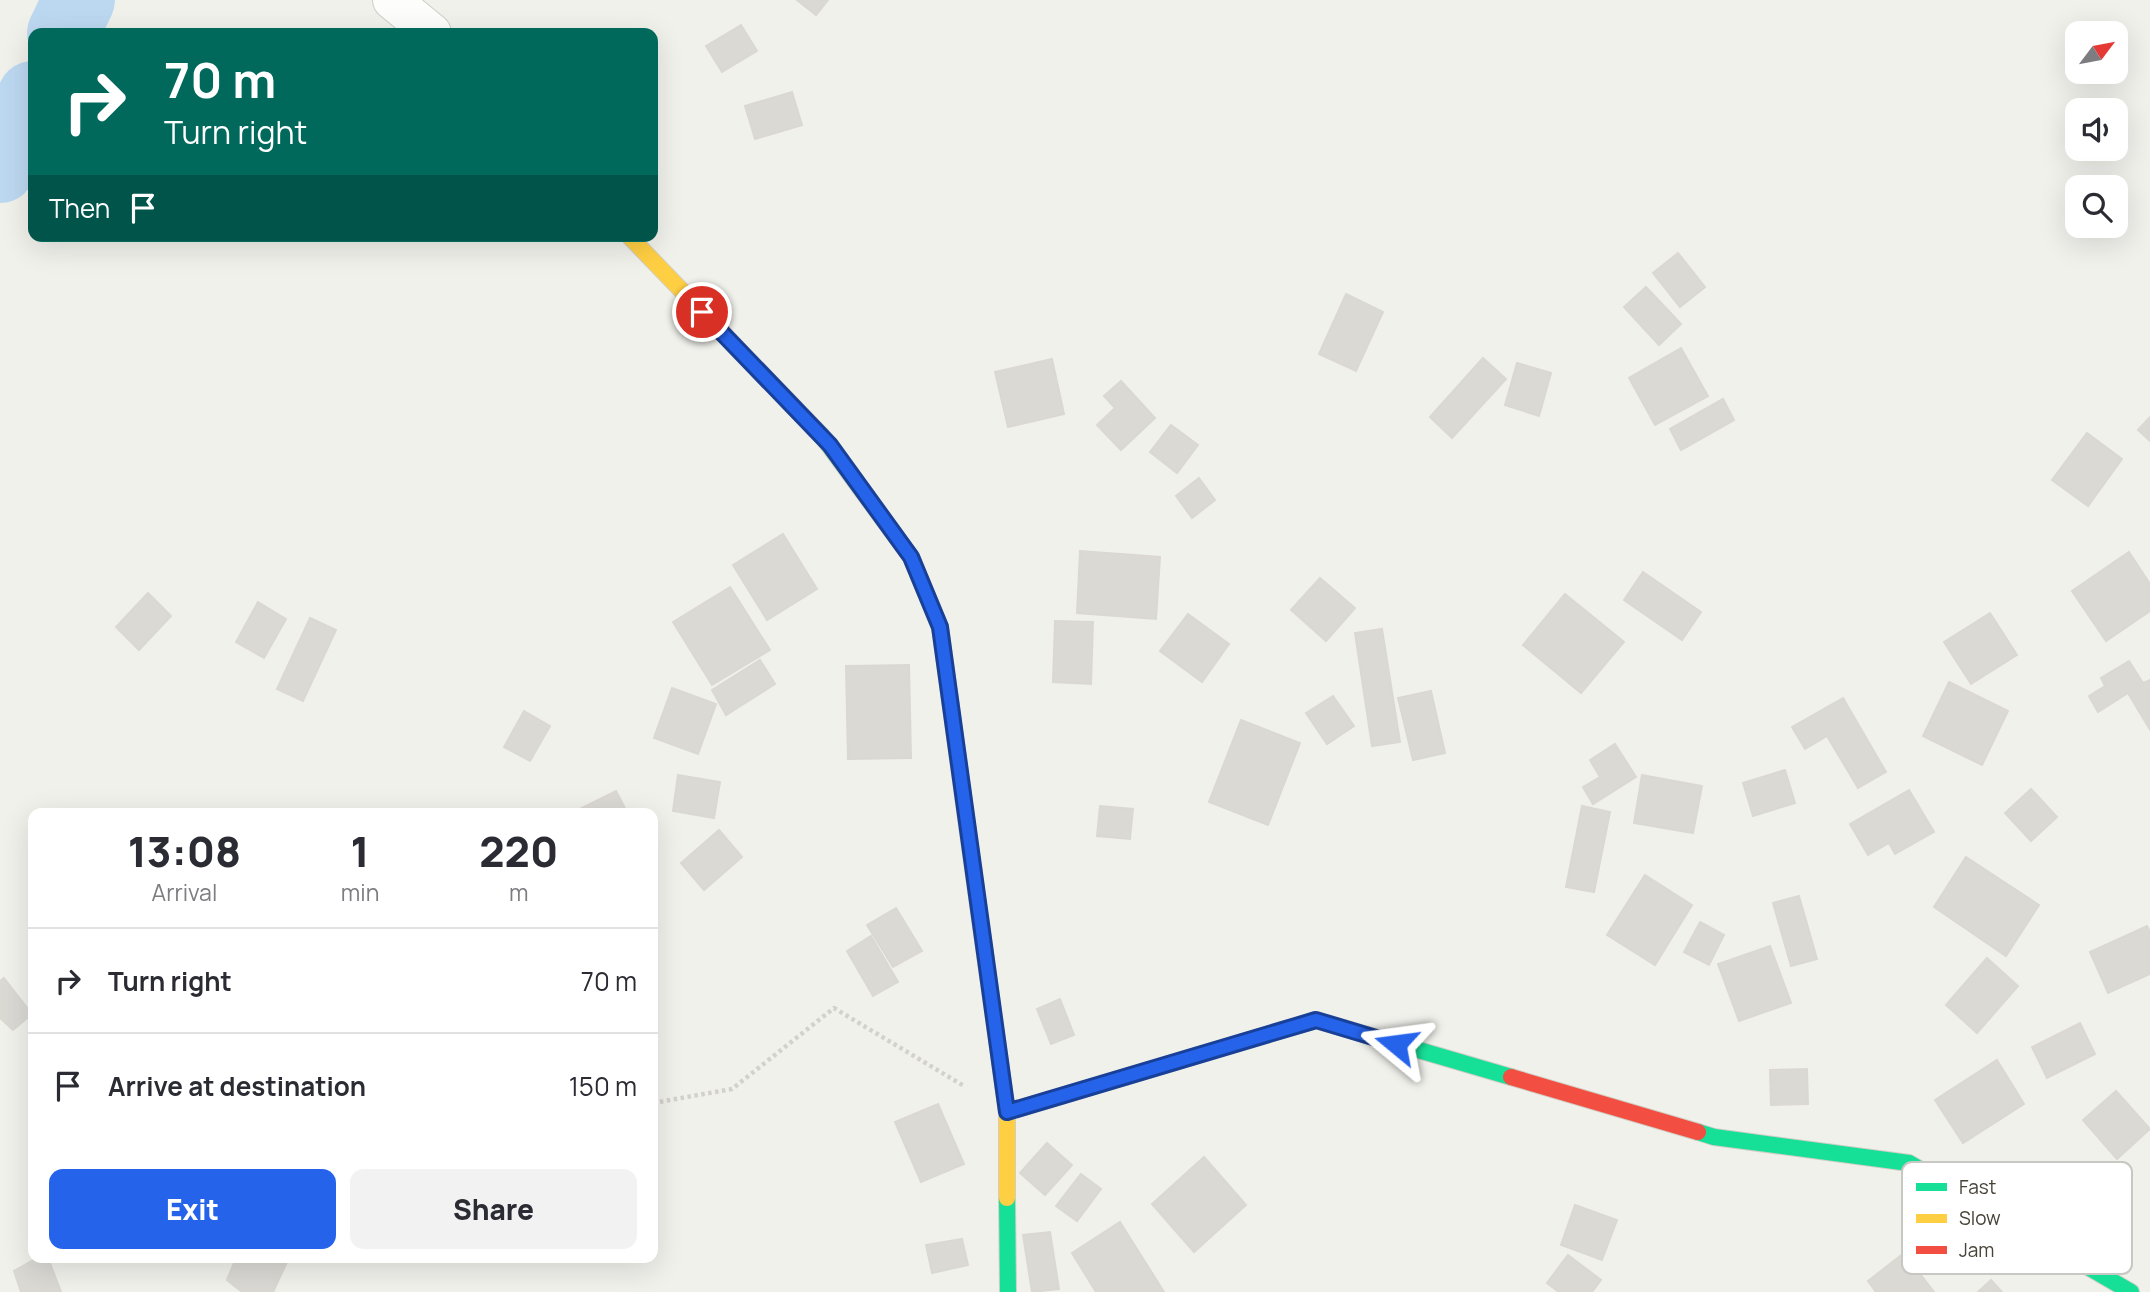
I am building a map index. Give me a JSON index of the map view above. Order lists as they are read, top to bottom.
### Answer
{
  "legend": ["Fast", "Slow", "Jam"],
  "north": "top right",
  "page": {
    "turn": ["70 m", "Turn right"],
    "then": "Then",
    "eta": [
      "13:08",
      "Arrival",
      "1",
      "min",
      "220",
      "m"
    ],
    "list": [
      {
        "name": "Turn right",
        "value": "70 m"
      },
      {
        "name": "Arrive at destination",
        "value": "150 m"
      }
    ],
    "buttons": ["Exit", "Share"]
  }
}
